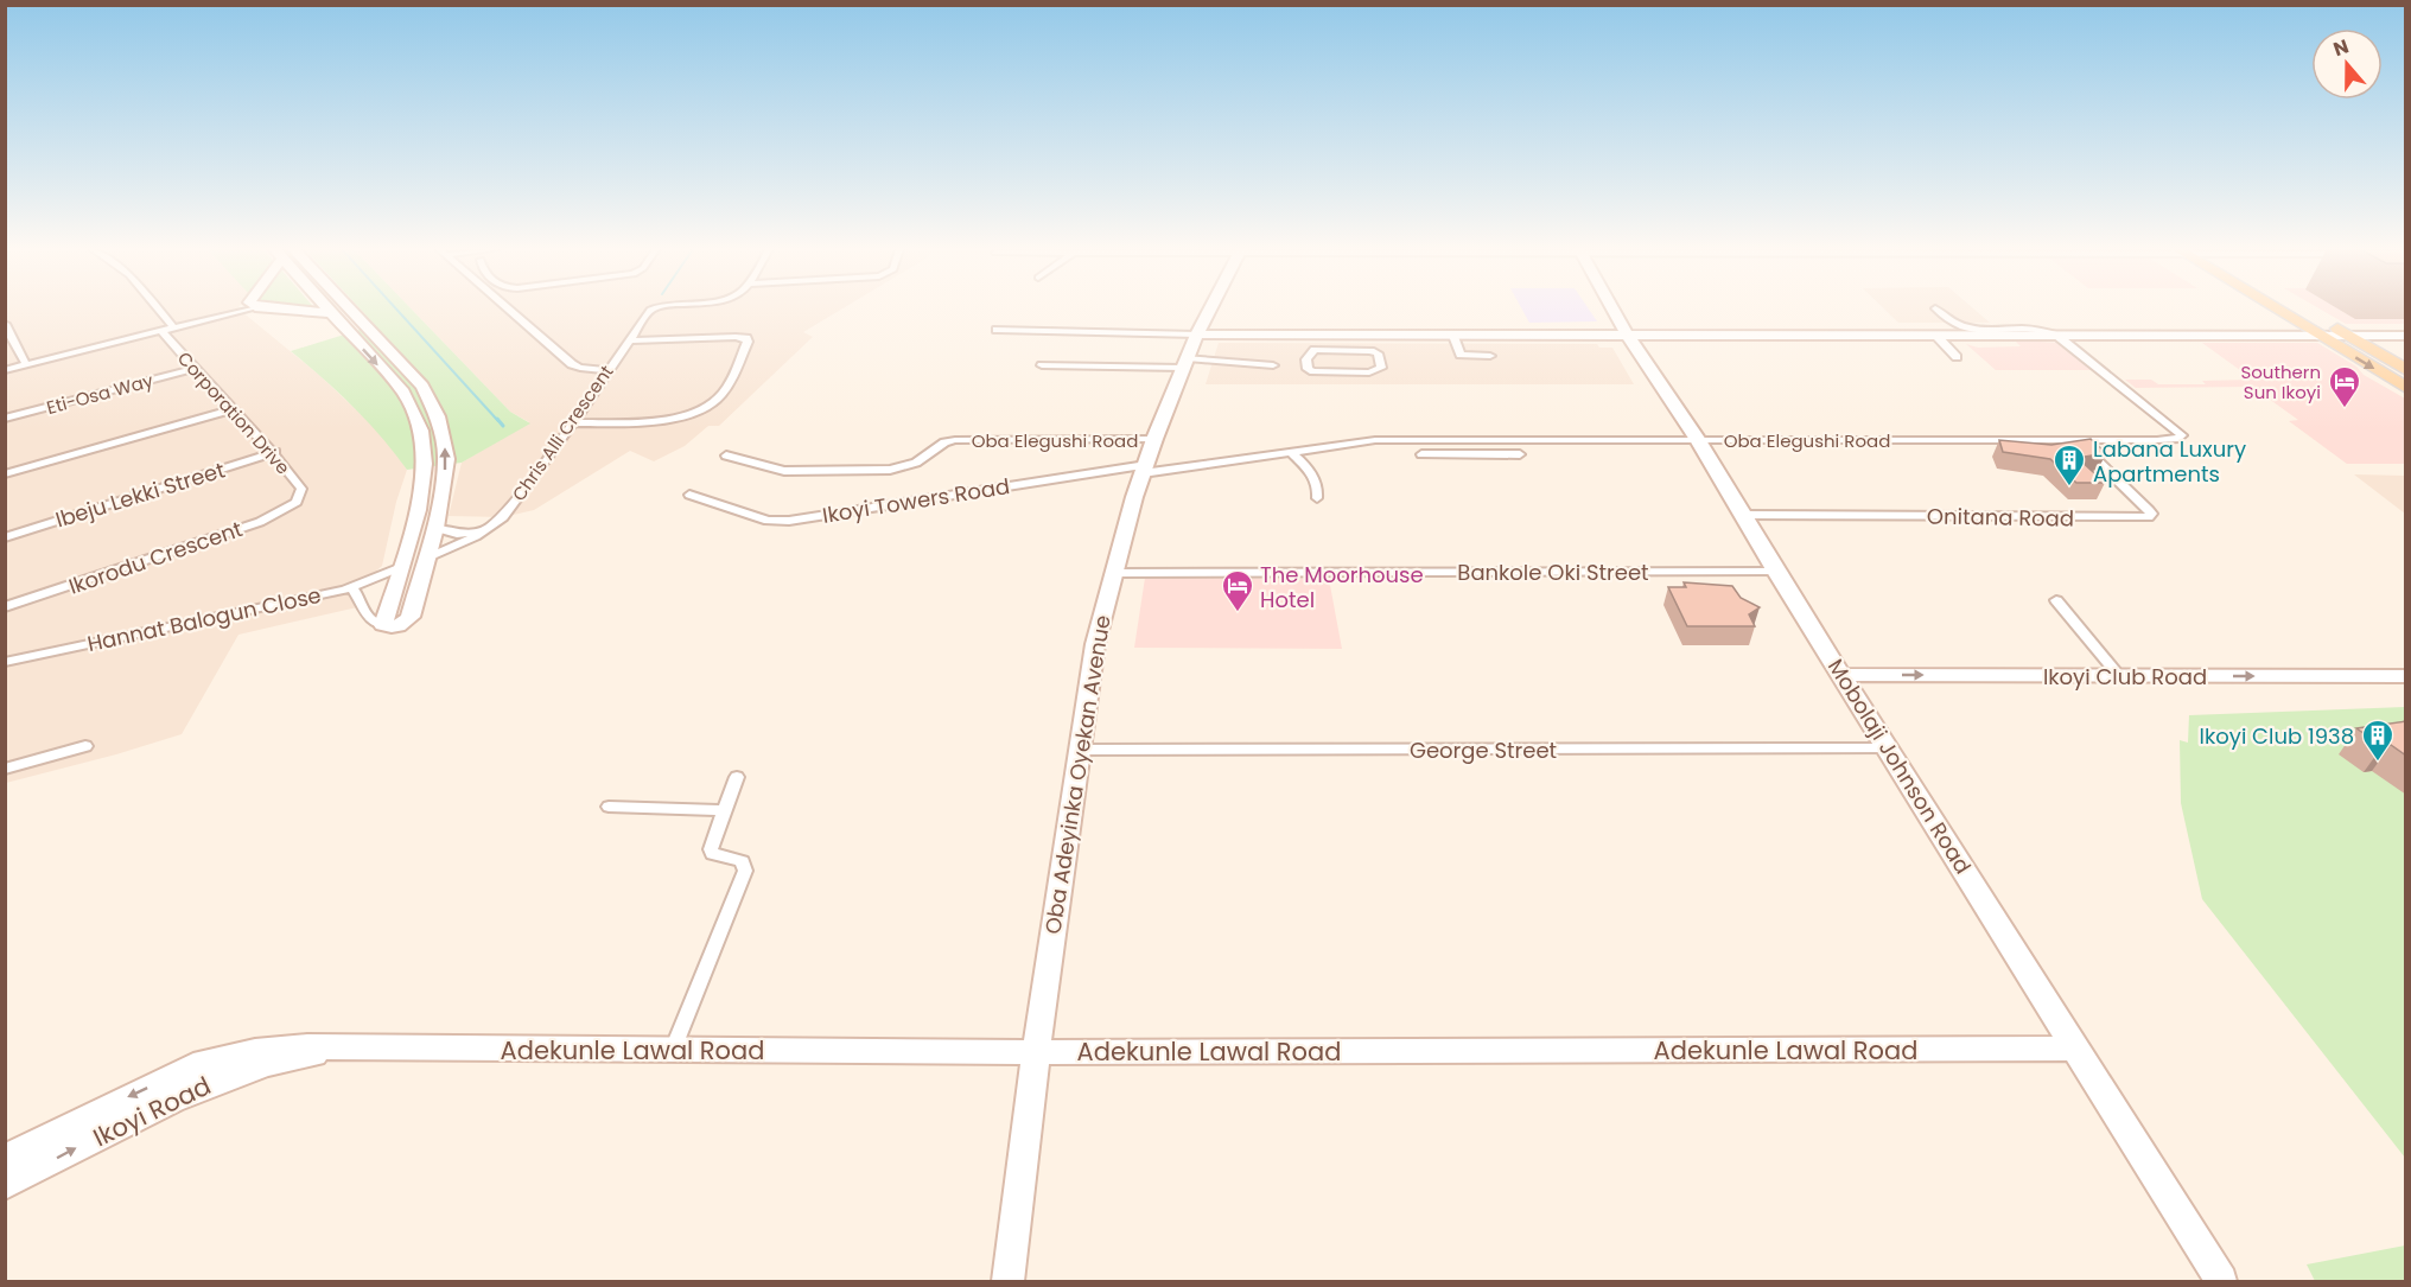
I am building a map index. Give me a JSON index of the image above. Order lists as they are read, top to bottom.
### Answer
{
  "streets": {
    "main road": [
      "Ikoyi Club Road",
      "Mobolaji Johnson Road",
      "Oba Adeyinka Oyekan Avenue",
      "Adekunle Lawal Road",
      "Ikoyi Road"
    ],
    "street": [
      "Eti-Osa Way",
      "Corporation Drive",
      "Chris Alli Crescent",
      "Oba Elegushi Road",
      "Ibeju Lekki Street",
      "Ikoyi Towers Road",
      "Onitana Road",
      "Ikorodu Crescent",
      "Bankole Oki Street",
      "Hannat Balogun Close",
      "George Street"
    ]
  },
  "crossings": [
    ["Eti-Osa Way", "Corporation Drive"],
    ["Corporation Drive", "Ibeju Lekki Street"],
    ["Corporation Drive", "Ikorodu Crescent"],
    ["Oba Elegushi Road", "Ikoyi Towers Road"],
    ["Oba Elegushi Road", "Onitana Road"],
    ["Oba Elegushi Road", "Mobolaji Johnson Road"],
    ["Oba Elegushi Road", "Oba Adeyinka Oyekan Avenue"],
    ["Ikoyi Towers Road", "Oba Adeyinka Oyekan Avenue"],
    ["Onitana Road", "Mobolaji Johnson Road"],
    ["Bankole Oki Street", "Mobolaji Johnson Road"],
    ["Bankole Oki Street", "Oba Adeyinka Oyekan Avenue"],
    ["Ikoyi Club Road", "Mobolaji Johnson Road"],
    ["George Street", "Mobolaji Johnson Road"],
    ["George Street", "Oba Adeyinka Oyekan Avenue"],
    ["Mobolaji Johnson Road", "Adekunle Lawal Road"],
    ["Oba Adeyinka Oyekan Avenue", "Adekunle Lawal Road"],
    ["Adekunle Lawal Road", "Ikoyi Road"]
  ],
  "one_way": ["Ikoyi Club Road"],
  "places": {
    "hotel": ["Southern Sun Ikoyi", "The Moorhouse Hotel"],
    "building": ["Labana Luxury Apartments", "Ikoyi Club 1938"]
  },
  "north": "top"
}
